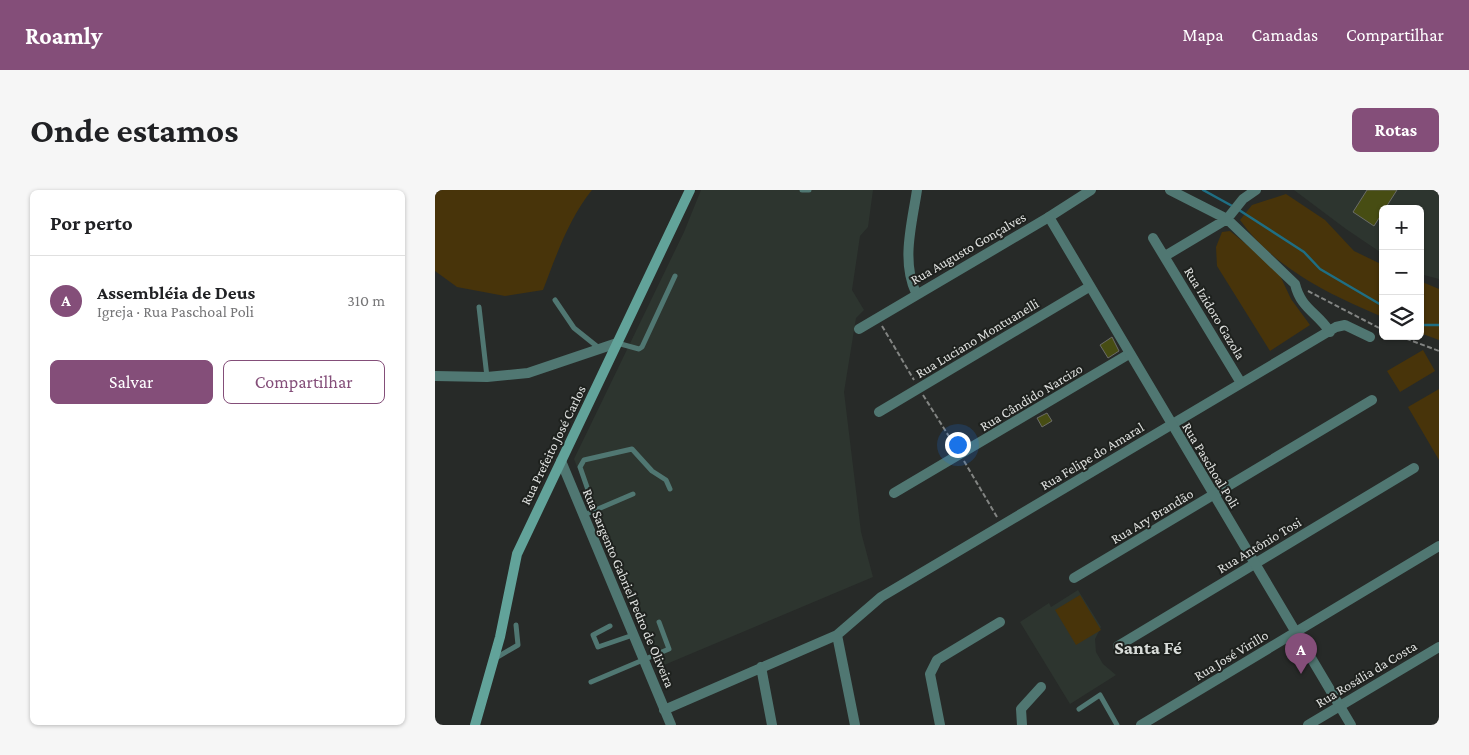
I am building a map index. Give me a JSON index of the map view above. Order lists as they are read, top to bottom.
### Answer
{
  "streets": {
    "main road": ["Rua Prefeito José Carlos"],
    "street": [
      "Rua Augusto Gonçalves",
      "Rua Izidoro Gazola",
      "Rua Luciano Montuanelli",
      "Rua Cândido Narcizo",
      "Rua Felipe do Amaral",
      "Rua Paschoal Poli",
      "Rua Ary Brandão",
      "Rua Antônio Tosi",
      "Rua Sargento Gabriel Pedro de Oliveira",
      "Rua José Virillo",
      "Rua Rosália da Costa"
    ]
  },
  "crossings": [
    ["Rua Augusto Gonçalves", "Rua Paschoal Poli"],
    ["Rua Izidoro Gazola", "Rua Felipe do Amaral"],
    ["Rua Luciano Montuanelli", "Rua Paschoal Poli"],
    ["Rua Cândido Narcizo", "Rua Paschoal Poli"],
    ["Rua Prefeito José Carlos", "Rua Sargento Gabriel Pedro de Oliveira"],
    ["Rua Felipe do Amaral", "Rua Paschoal Poli"],
    ["Rua Felipe do Amaral", "Rua Sargento Gabriel Pedro de Oliveira"],
    ["Rua Paschoal Poli", "Rua Ary Brandão"],
    ["Rua Paschoal Poli", "Rua Antônio Tosi"],
    ["Rua Paschoal Poli", "Rua José Virillo"],
    ["Rua Paschoal Poli", "Rua Rosália da Costa"]
  ],
  "districts": ["Santa Fé"],
  "page": {
    "header": "Roamly",
    "nav": ["Mapa", "Camadas", "Compartilhar"],
    "buttons": [
      "Rotas",
      ["Salvar", "Compartilhar"]
    ],
    "title": "Onde estamos",
    "heading": "Por perto",
    "map_buttons": ["+", "−"],
    "list": [
      {
        "mark": "A",
        "name": "Assembléia de Deus",
        "note": "Igreja · Rua Paschoal Poli",
        "value": "310 m"
      }
    ],
    "pins": "A"
  }
}
